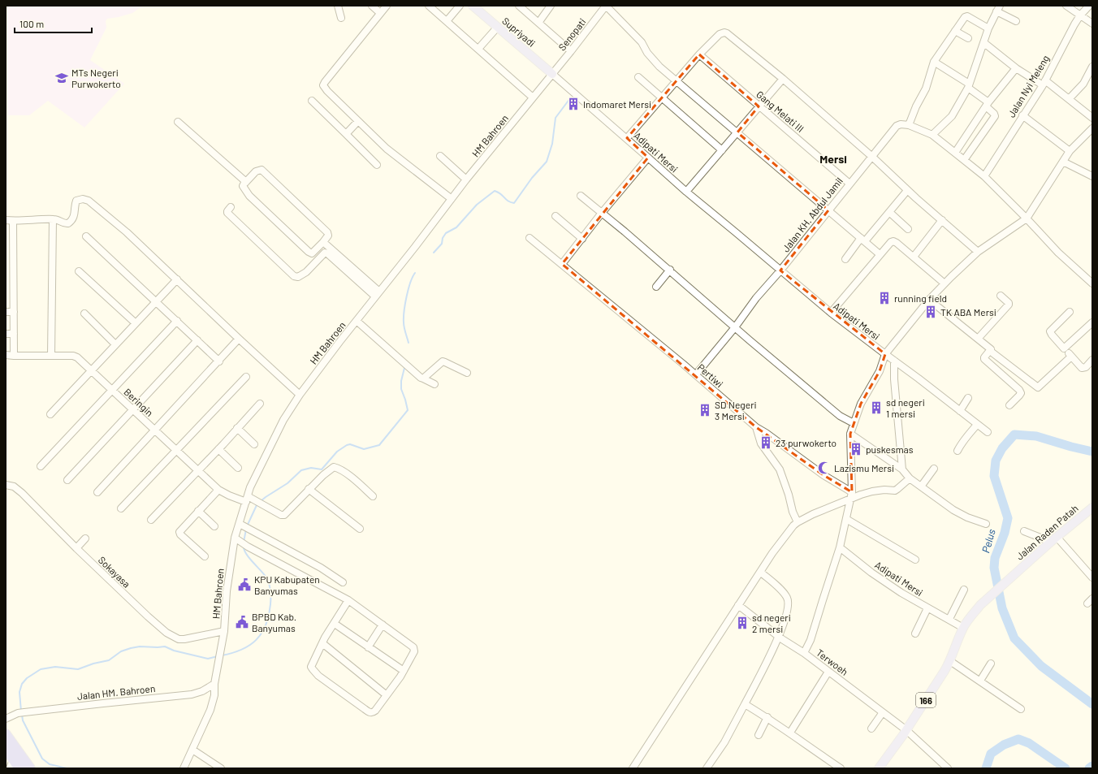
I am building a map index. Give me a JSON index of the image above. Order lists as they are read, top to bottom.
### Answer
{
  "streets": {
    "main road": ["Supriyadi", "Jalan Raden Patah", "166"],
    "street": [
      "Senopati",
      "Jalan Nyi Meleng",
      "Gang Melati III",
      "HM Bahroen",
      "Adipati Mersi",
      "Jalan KH. Abdul Jamil",
      "Pertiwi",
      "Beringin",
      "Sokayasa",
      "Terwoeh",
      "Jalan HM. Bahroen"
    ]
  },
  "crossings": [
    ["Supriyadi", "Senopati"],
    ["Supriyadi", "HM Bahroen"],
    ["Supriyadi", "Adipati Mersi"],
    ["Senopati", "HM Bahroen"],
    ["Senopati", "Adipati Mersi"],
    ["Gang Melati III", "Jalan KH. Abdul Jamil"],
    ["HM Bahroen", "Adipati Mersi"],
    ["HM Bahroen", "Beringin"],
    ["HM Bahroen", "Sokayasa"],
    ["HM Bahroen", "Jalan HM. Bahroen"],
    ["Adipati Mersi", "Jalan KH. Abdul Jamil"],
    ["Adipati Mersi", "Jalan Raden Patah"],
    ["Adipati Mersi", "Terwoeh"],
    ["Adipati Mersi", "166"],
    ["Jalan KH. Abdul Jamil", "Pertiwi"],
    ["Jalan Raden Patah", "166"],
    ["Terwoeh", "166"]
  ],
  "districts": ["Mersi"],
  "water": ["Pelus"],
  "places": {
    "school or university": ["MTs Negeri Purwokerto"],
    "building": [
      "Indomaret Mersi",
      "running field",
      "TK ABA Mersi",
      "sd negeri 1 mersi",
      "SD Negeri 3 Mersi",
      "23 purwokerto",
      "puskesmas",
      "sd negeri 2 mersi"
    ],
    "mosque": ["Lazismu Mersi"],
    "public building": ["KPU Kabupaten Banyumas", "BPBD Kab. Banyumas"]
  },
  "scale_bar": "100 m"
}
